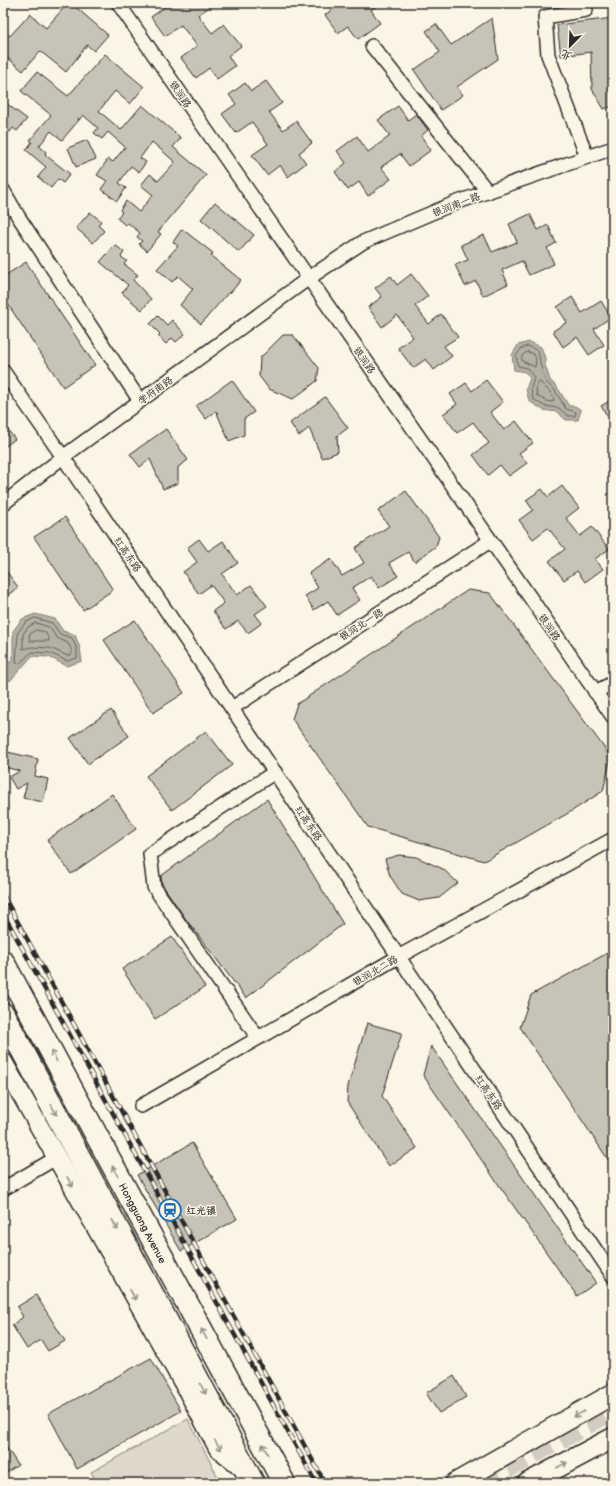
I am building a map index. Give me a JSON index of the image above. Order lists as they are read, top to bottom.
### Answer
{
  "streets": {
    "highway": ["Hongguang Avenue"],
    "street": [
      "银润路",
      "银润南一路",
      "学府南路",
      "红高东路",
      "银润北一路",
      "银润北二路"
    ]
  },
  "crossings": [
    ["银润路", "银润南一路"],
    ["银润路", "学府南路"],
    ["银润路", "银润北一路"],
    ["银润南一路", "学府南路"],
    ["学府南路", "红高东路"],
    ["红高东路", "银润北一路"],
    ["红高东路", "银润北二路"]
  ],
  "places": {
    "station": ["红光镇"]
  },
  "north": "bottom left"
}
